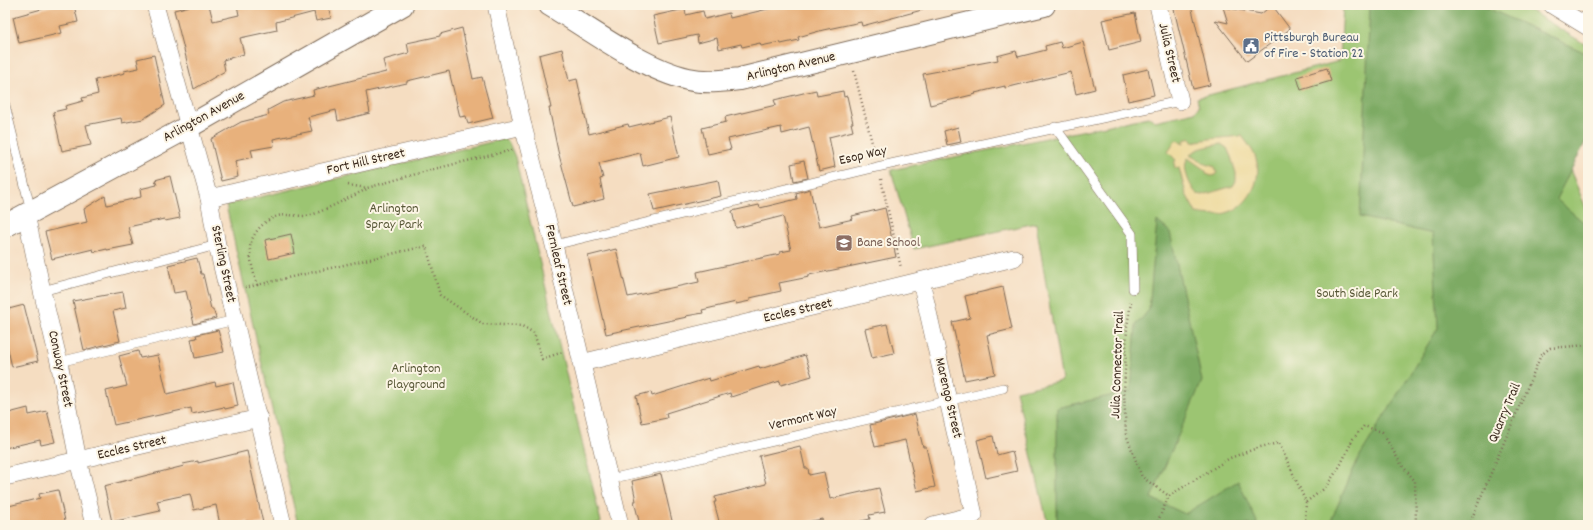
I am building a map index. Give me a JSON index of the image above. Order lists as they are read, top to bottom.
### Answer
{
  "streets": {
    "street": [
      "Julia Street",
      "Arlington Avenue",
      "Fort Hill Street",
      "Sterling Street",
      "Fernleaf Street",
      "Eccles Street",
      "Conway Street",
      "Marengo Street"
    ],
    "lane": ["Esop Way", "Vermont Way"],
    "path": ["Julia Connector Trail", "Quarry Trail"]
  },
  "crossings": [
    ["Julia Street", "Esop Way"],
    ["Arlington Avenue", "Sterling Street"],
    ["Arlington Avenue", "Conway Street"],
    ["Esop Way", "Fernleaf Street"],
    ["Fort Hill Street", "Sterling Street"],
    ["Fort Hill Street", "Fernleaf Street"],
    ["Sterling Street", "Eccles Street"],
    ["Fernleaf Street", "Eccles Street"],
    ["Fernleaf Street", "Vermont Way"],
    ["Eccles Street", "Conway Street"],
    ["Eccles Street", "Marengo Street"],
    ["Marengo Street", "Vermont Way"]
  ],
  "parks": ["Arlington Spray Park", "South Side Park", "Arlington Playground"],
  "places": {
    "public building": ["Pittsburgh Bureau of Fire - Station 22"],
    "school or university": ["Bane School"]
  }
}
